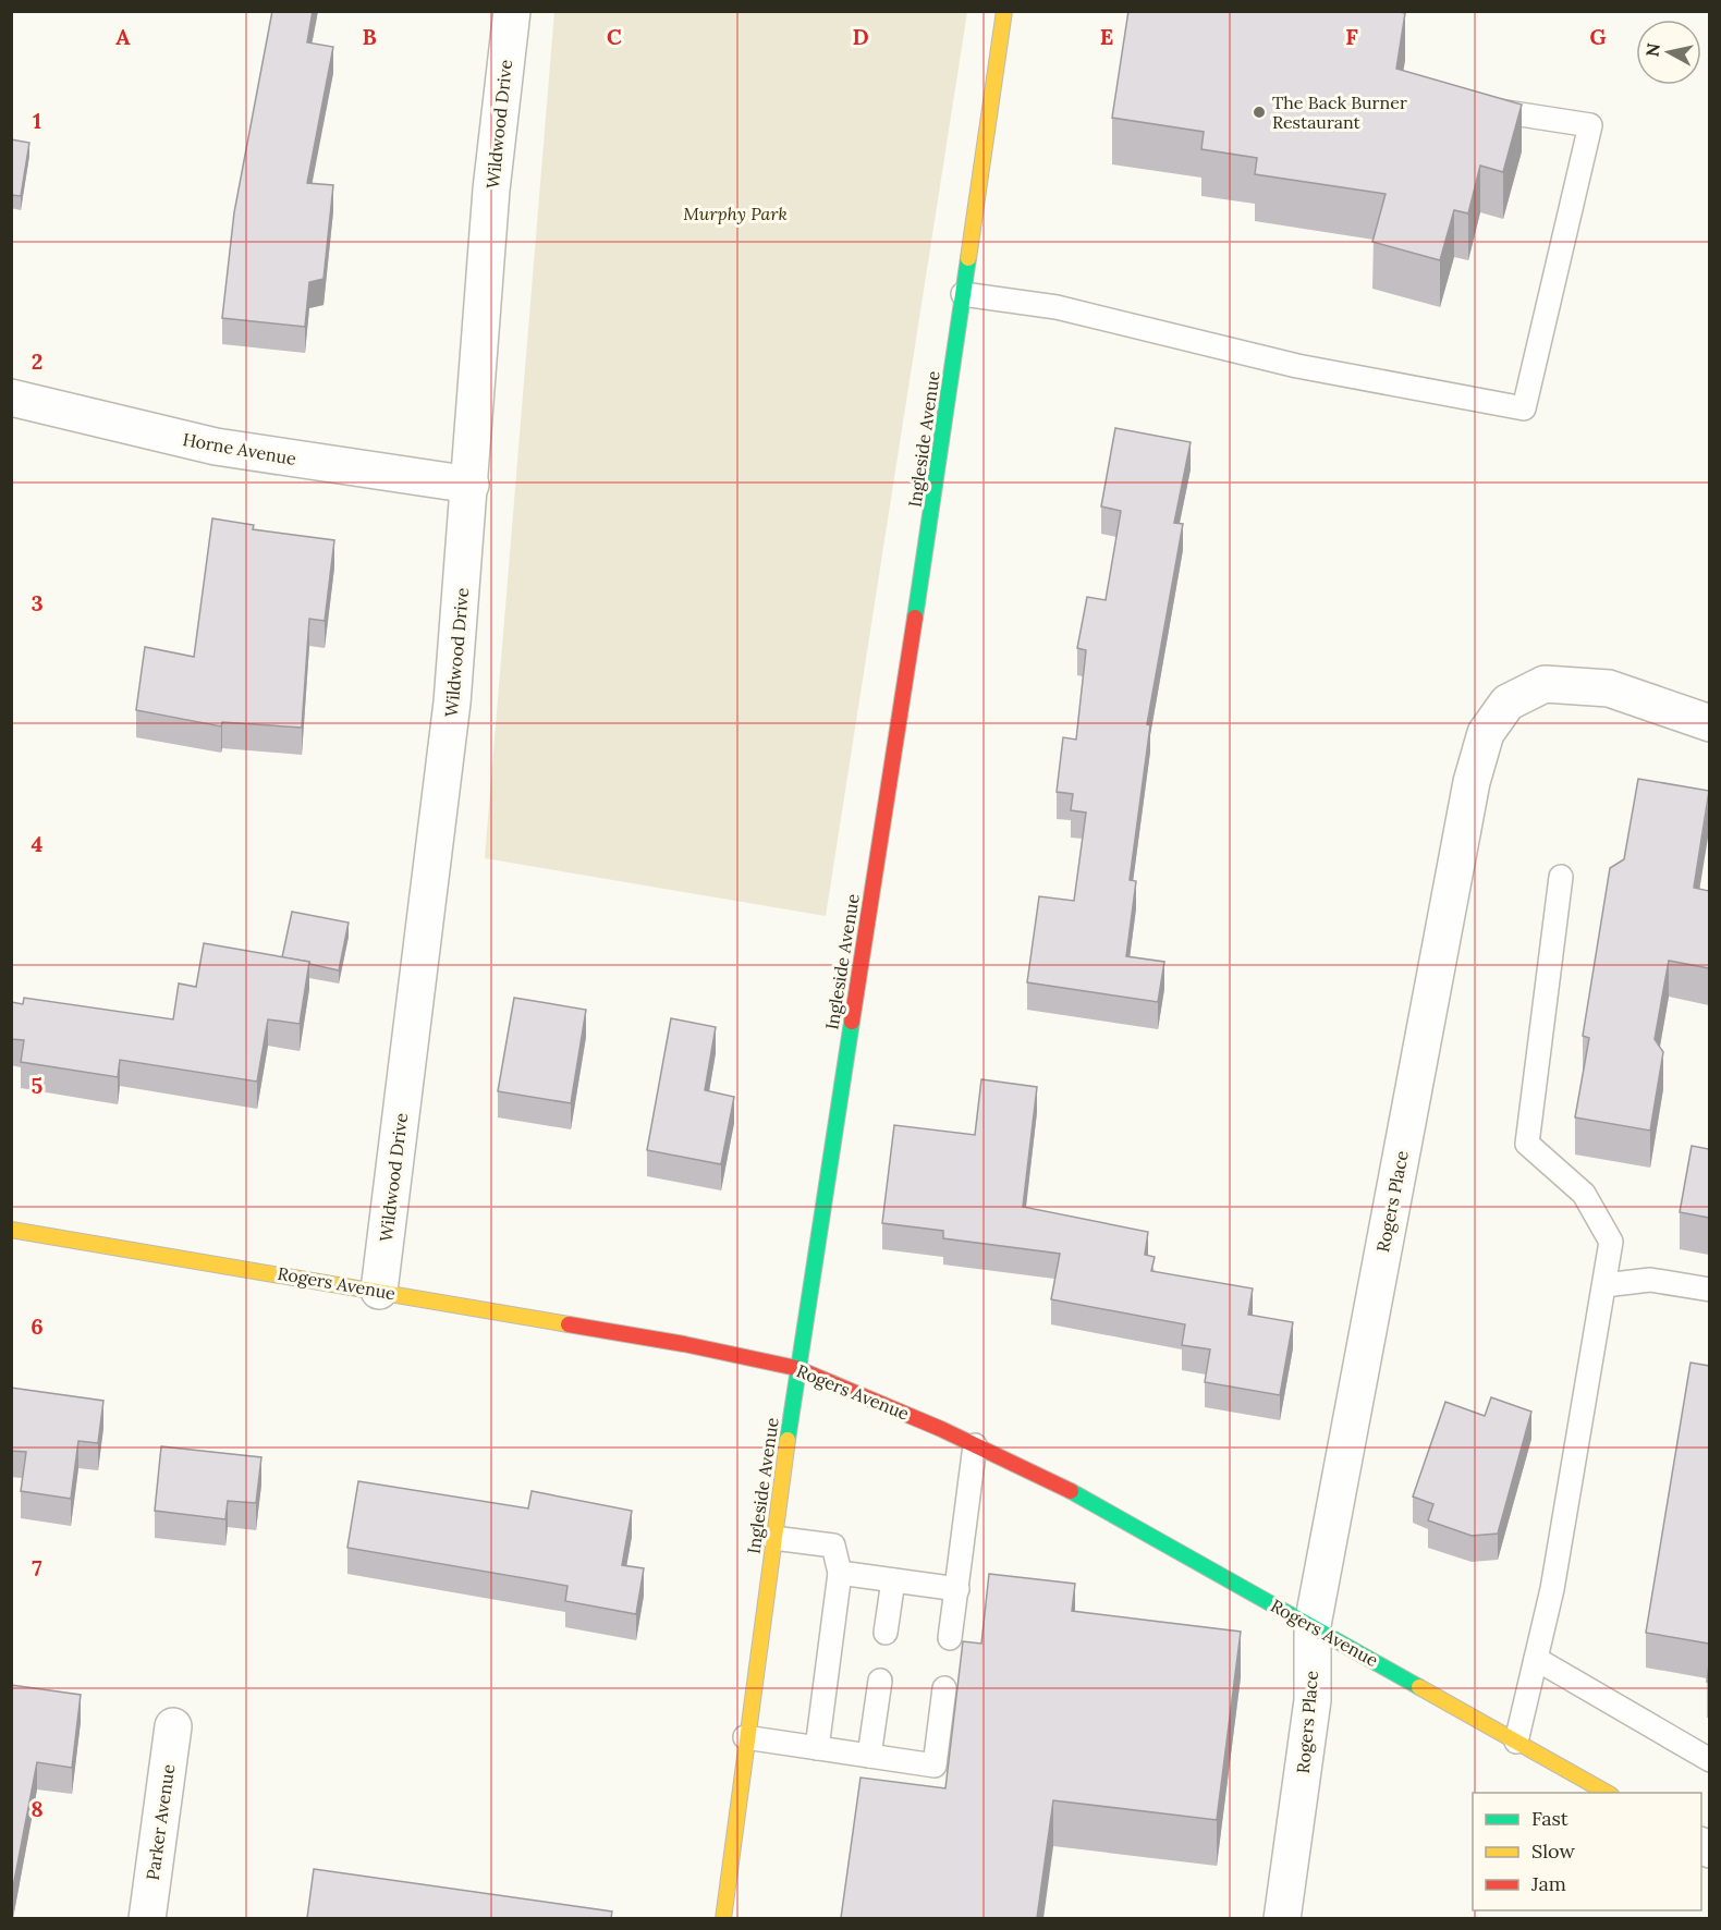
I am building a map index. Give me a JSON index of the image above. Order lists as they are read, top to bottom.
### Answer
{
  "streets": {
    "street": [
      "Wildwood Drive",
      "Ingleside Avenue",
      "Horne Avenue",
      "Rogers Place",
      "Rogers Avenue",
      "Parker Avenue"
    ]
  },
  "crossings": [
    ["Wildwood Drive", "Horne Avenue"],
    ["Wildwood Drive", "Rogers Avenue"],
    ["Ingleside Avenue", "Rogers Avenue"],
    ["Rogers Place", "Rogers Avenue"]
  ],
  "parks": ["Murphy Park"],
  "places": ["The Back Burner Restaurant"],
  "legend": ["Fast", "Slow", "Jam"],
  "north": "left",
  "grid": {
    "columns": [
      "A",
      "B",
      "C",
      "D",
      "E",
      "F",
      "G"
    ],
    "rows": [
      "1",
      "2",
      "3",
      "4",
      "5",
      "6",
      "7",
      "8"
    ]
  }
}
